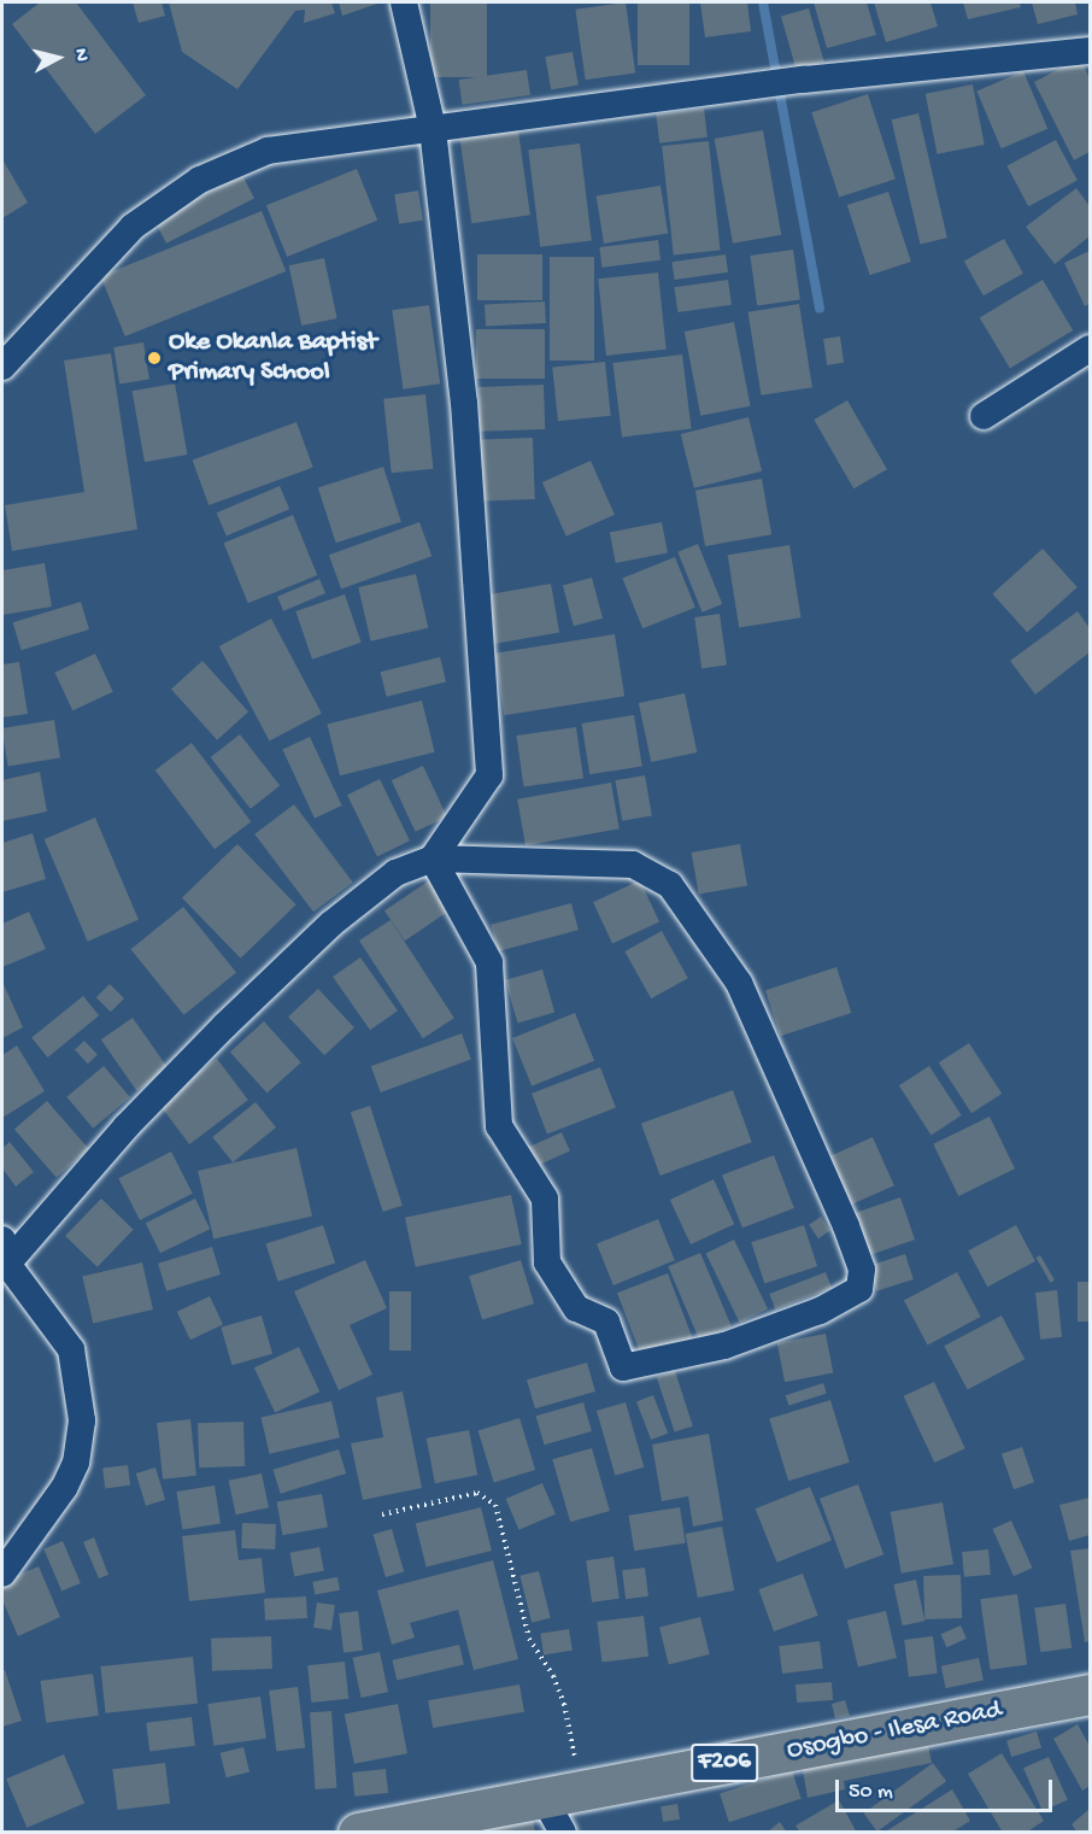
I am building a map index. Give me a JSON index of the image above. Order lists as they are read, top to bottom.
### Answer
{
  "streets": {
    "main road": ["Osogbo - Ilesa Road", "F206"]
  },
  "places": ["Oke Okanla Baptist Primary School"],
  "scale_bar": "50 m",
  "north": "right"
}
